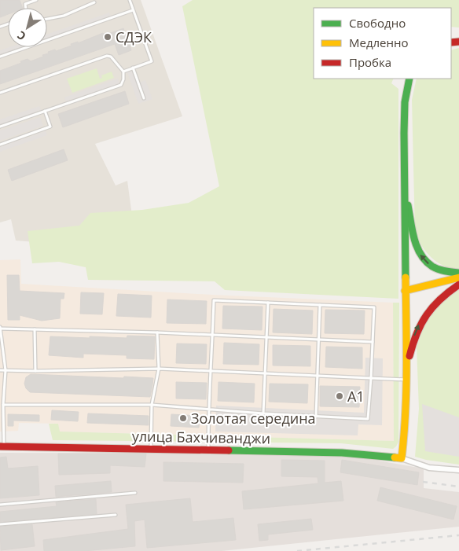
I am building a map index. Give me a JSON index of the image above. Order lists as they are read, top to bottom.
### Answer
{
  "streets": {
    "main road": ["улица Бахчиванджи"]
  },
  "places": ["СДЭК", "A1", "Золотая середина"],
  "legend": ["Свободно", "Медленно", "Пробка"],
  "north": "bottom left"
}
